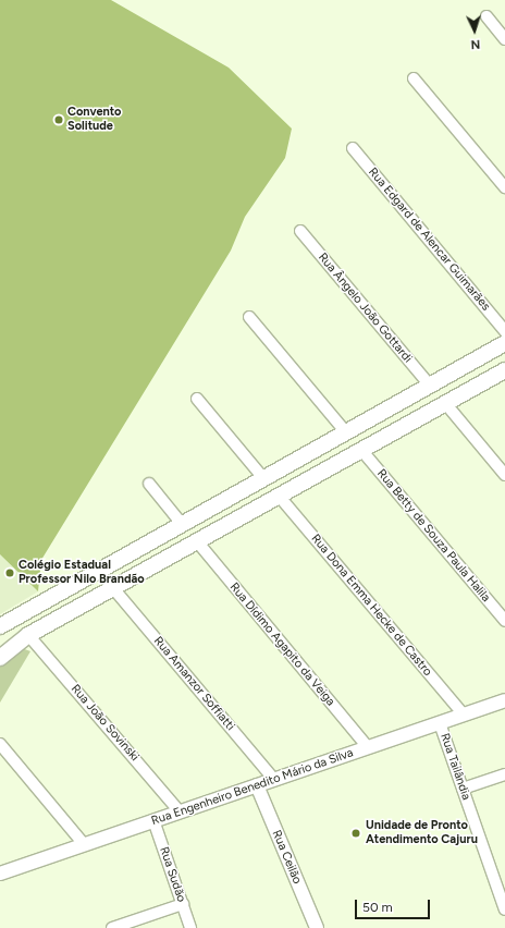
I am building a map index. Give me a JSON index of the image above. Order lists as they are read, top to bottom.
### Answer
{
  "streets": {
    "street": [
      "Rua Edgard de Alencar Guimarães",
      "Rua Ângelo João Gottardi",
      "Rua Betty de Souza Paula Halila",
      "Rua Dona Emma Hecke de Castro",
      "Rua Dídimo Agapito da Veiga",
      "Rua Amanzor Soffiatti",
      "Rua João Sovinski",
      "Rua Tailândia",
      "Rua Engenheiro Benedito Mário da Silva",
      "Rua Ceilão",
      "Rua Sudão"
    ]
  },
  "crossings": [
    ["Rua Dona Emma Hecke de Castro", "Rua Engenheiro Benedito Mário da Silva"],
    ["Rua Dídimo Agapito da Veiga", "Rua Engenheiro Benedito Mário da Silva"],
    ["Rua Amanzor Soffiatti", "Rua Engenheiro Benedito Mário da Silva"],
    ["Rua João Sovinski", "Rua Engenheiro Benedito Mário da Silva"],
    ["Rua Tailândia", "Rua Engenheiro Benedito Mário da Silva"],
    ["Rua Engenheiro Benedito Mário da Silva", "Rua Ceilão"],
    ["Rua Engenheiro Benedito Mário da Silva", "Rua Sudão"]
  ],
  "places": ["Convento Solitude", "Colégio Estadual Professor Nilo Brandão", "Unidade de Pronto Atendimento Cajuru"],
  "scale_bar": "50 m",
  "north": "bottom"
}
